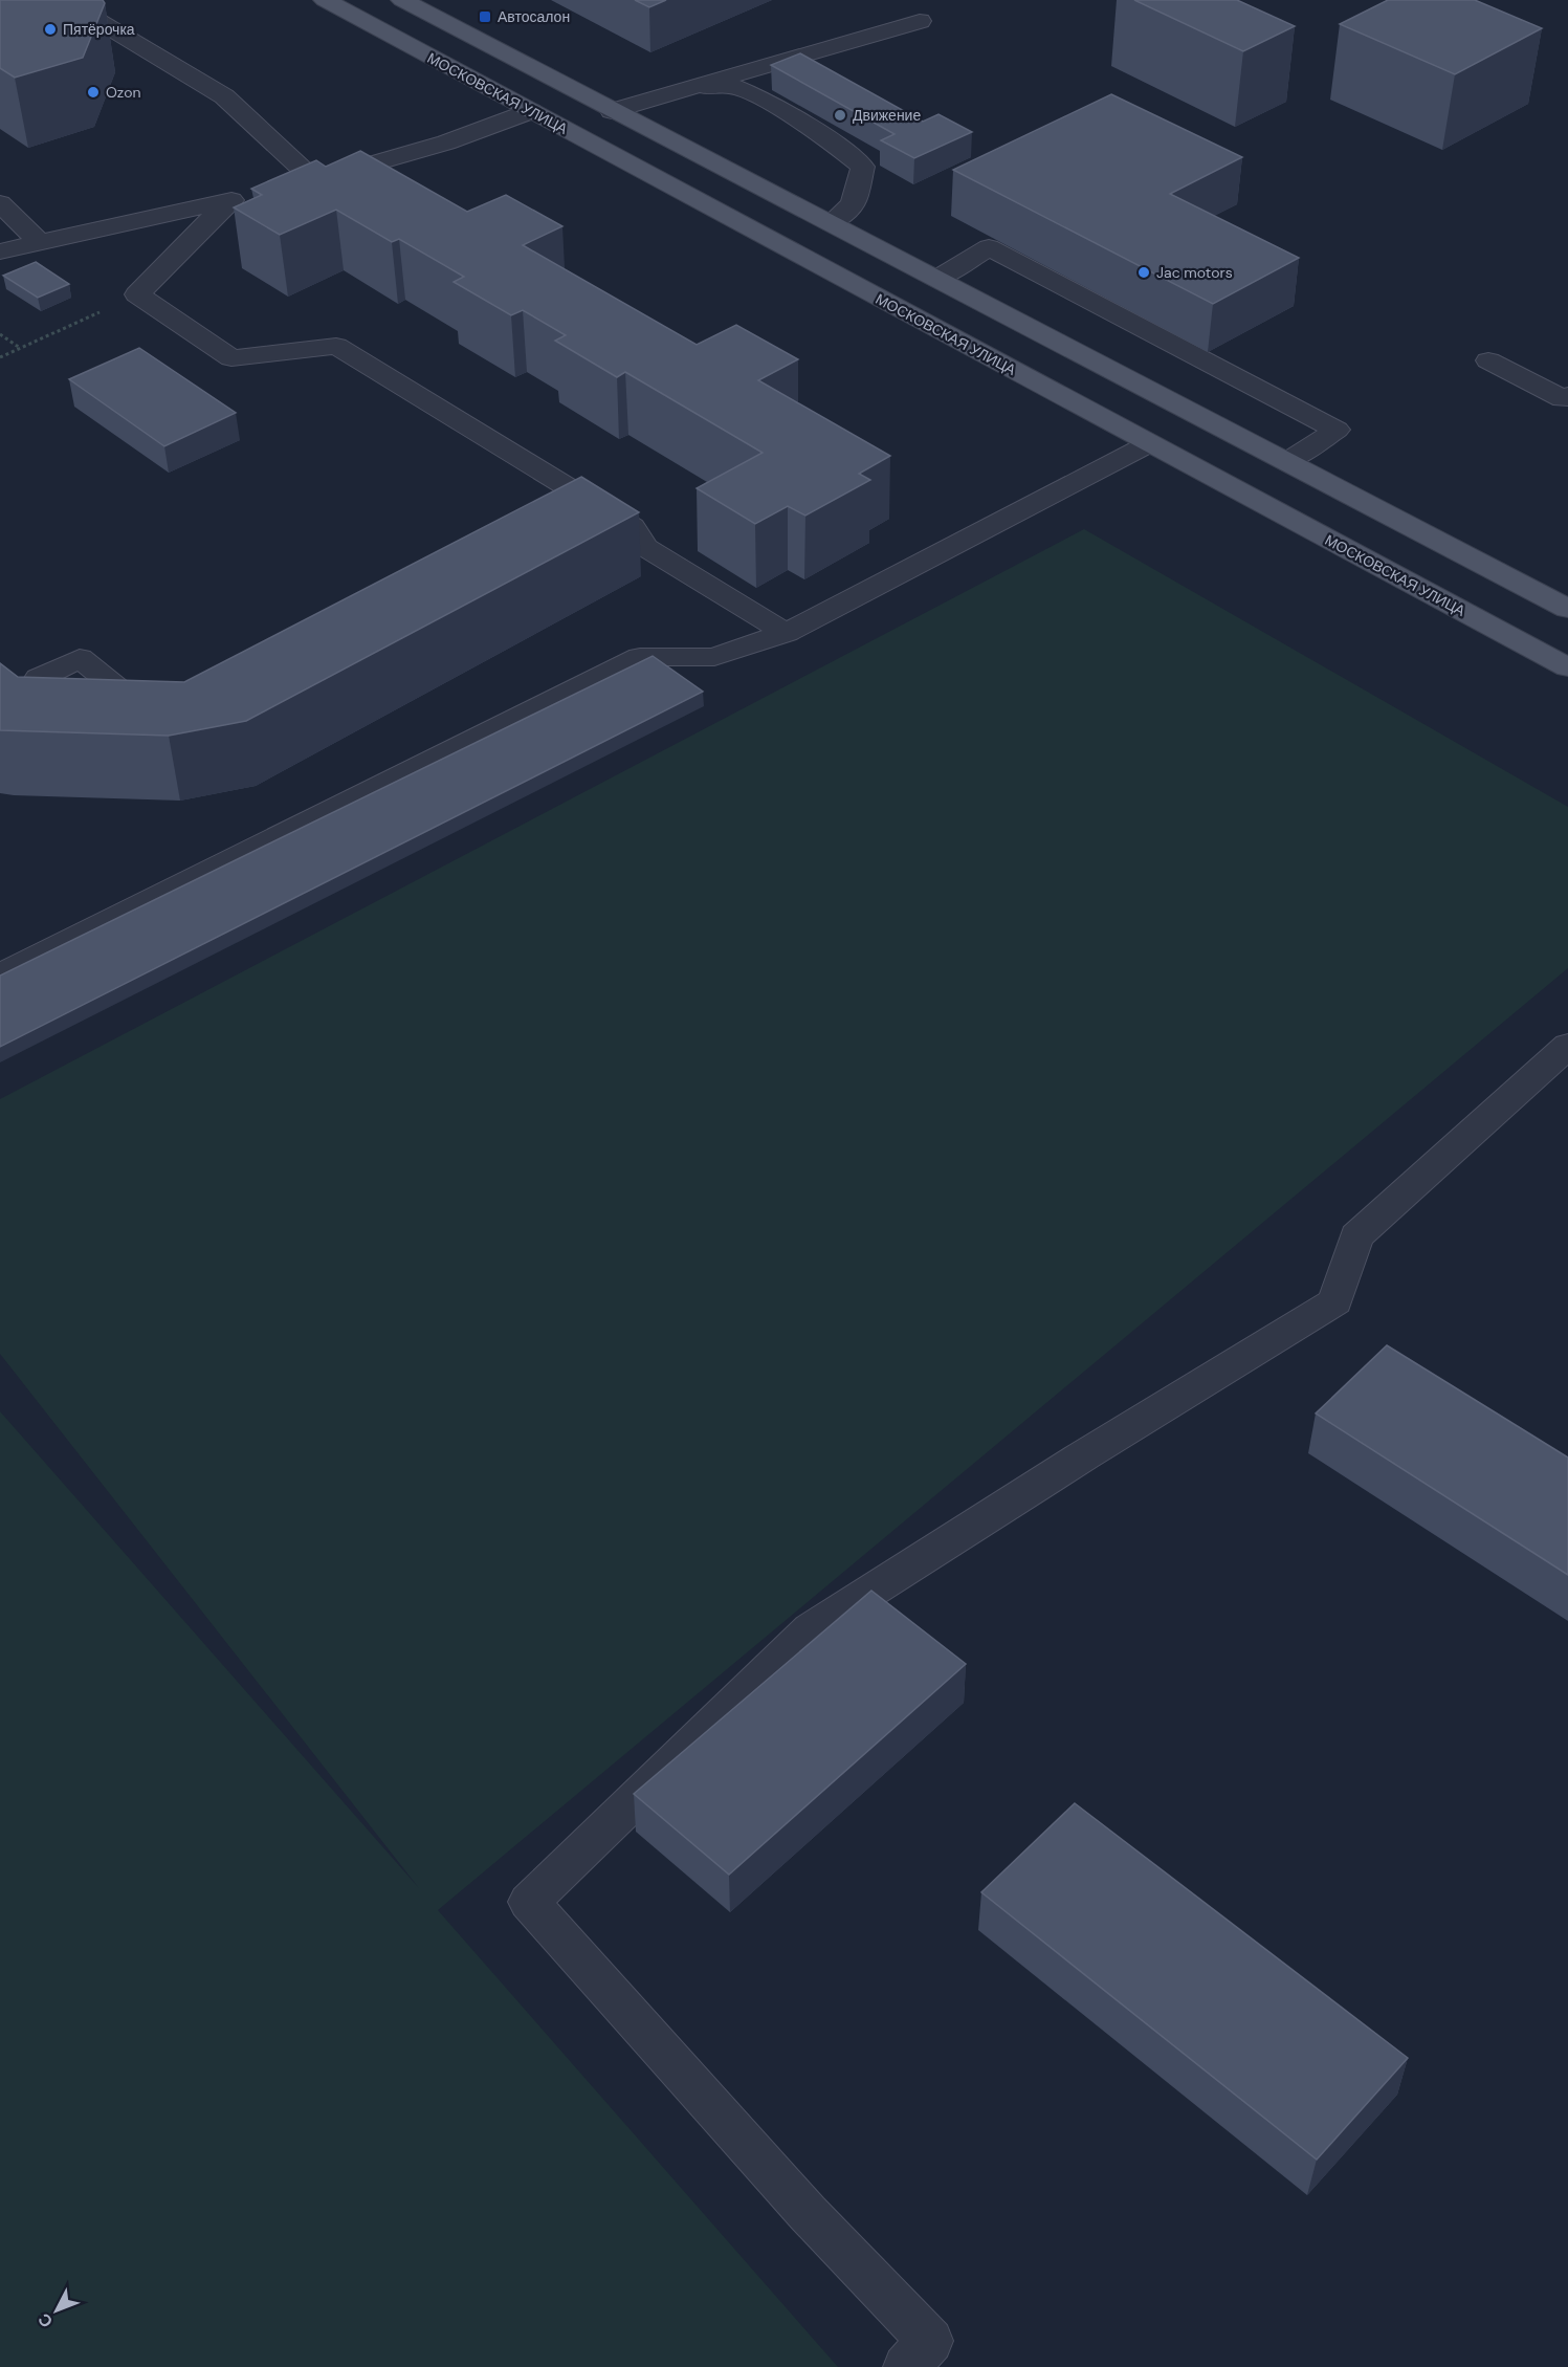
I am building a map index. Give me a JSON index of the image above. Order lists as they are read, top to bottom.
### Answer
{
  "streets": {
    "main road": ["МОСКОВСКАЯ УЛИЦА"]
  },
  "places": {
    "transit": ["Автосалон"],
    "other": [
      "Пятёрочка",
      "Ozon",
      "Движение",
      "Jac motors"
    ]
  },
  "north": "bottom left"
}
